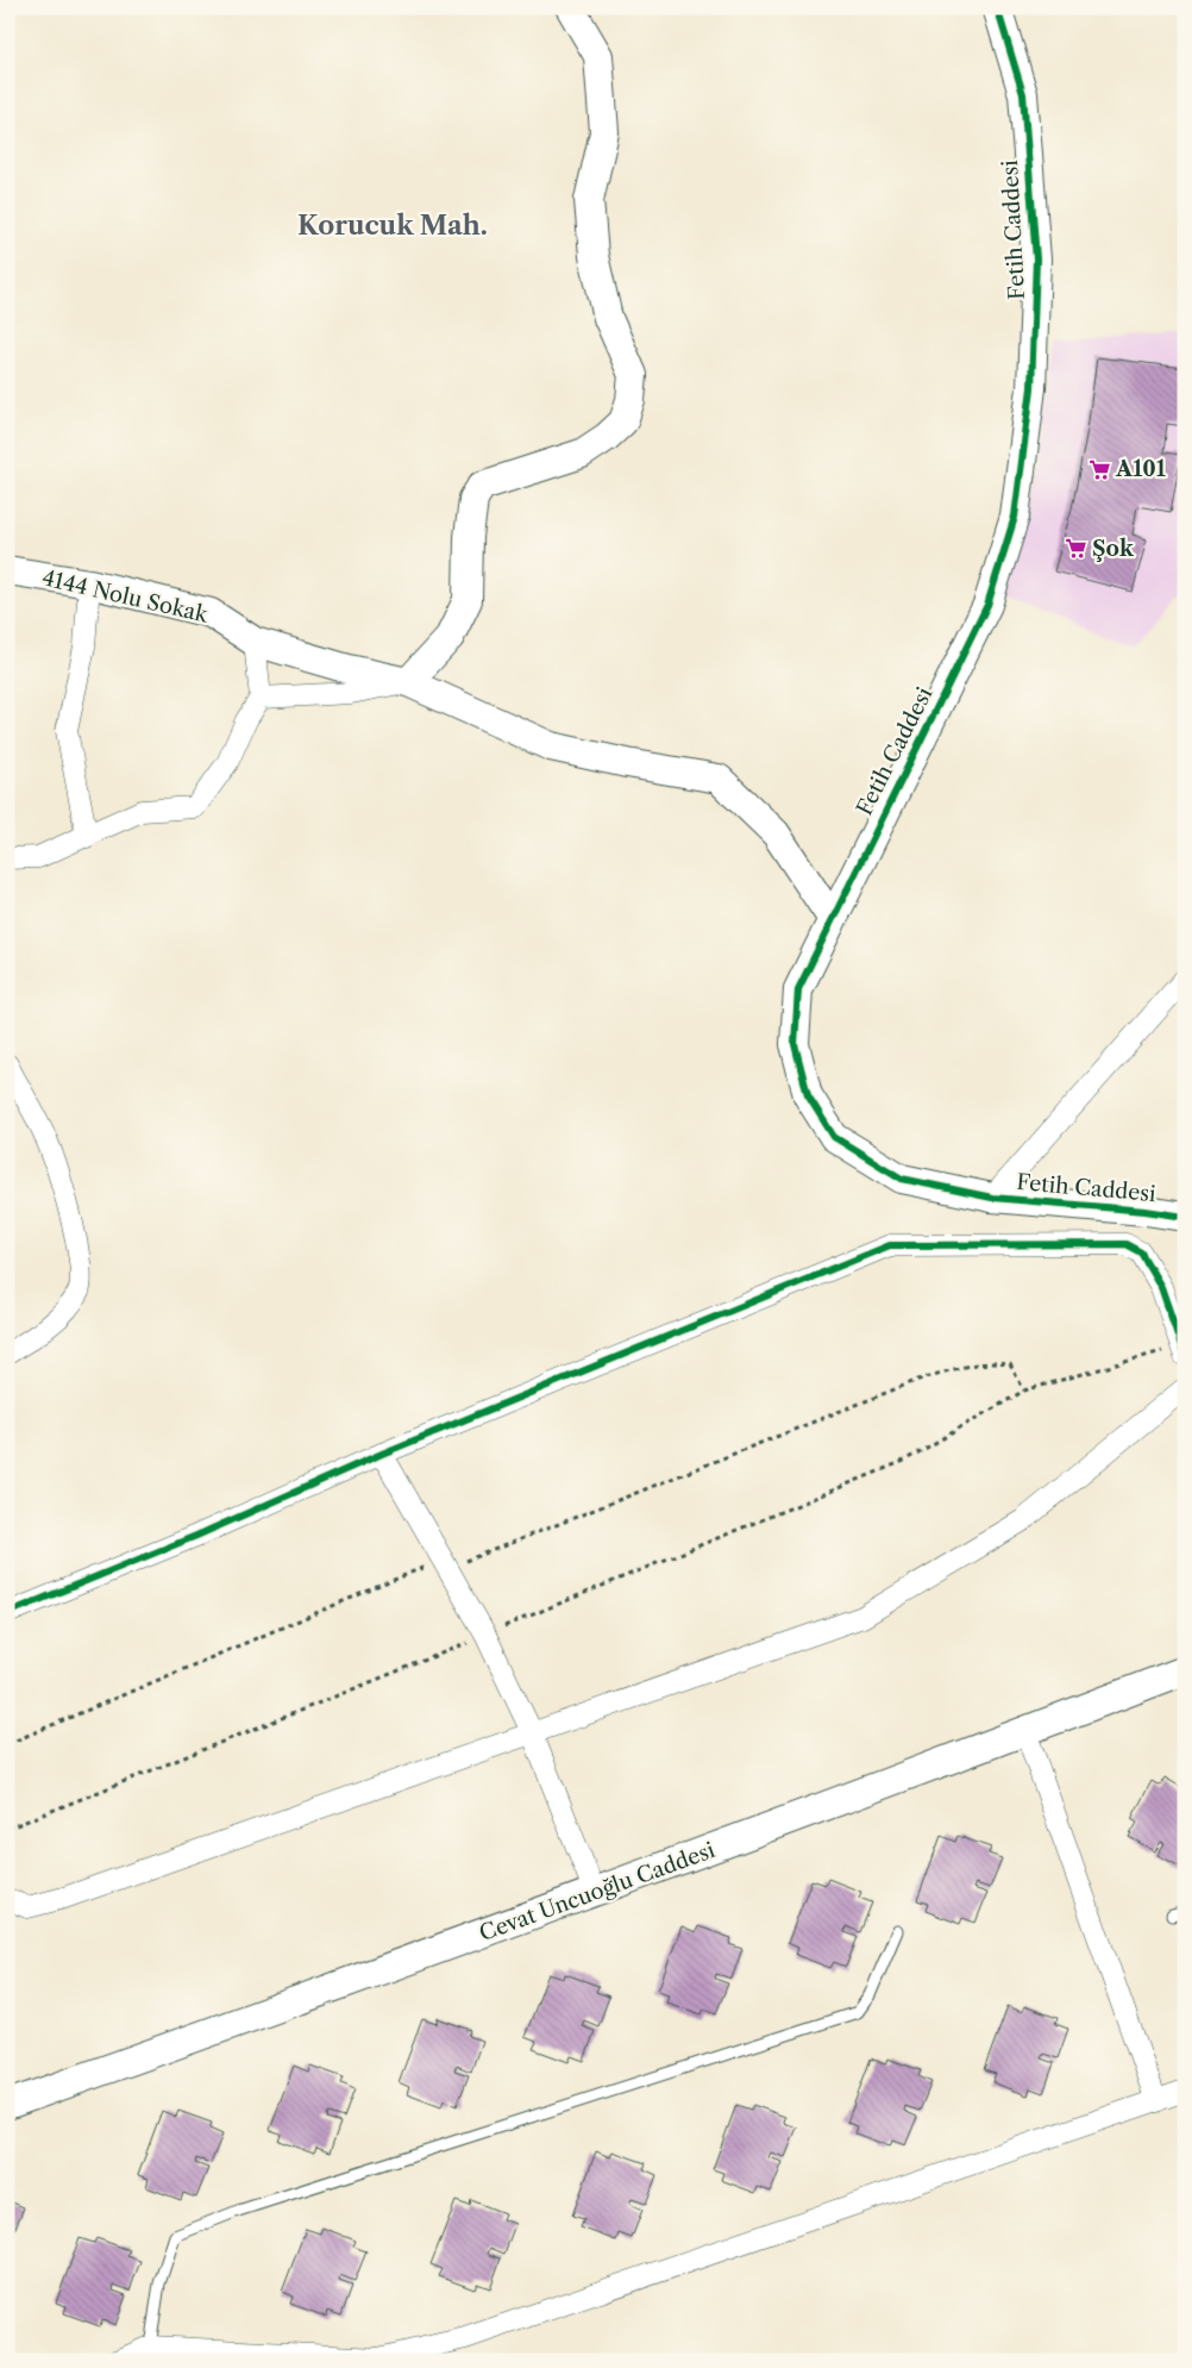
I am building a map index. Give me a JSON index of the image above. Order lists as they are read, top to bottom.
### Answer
{
  "streets": {
    "street": ["Fetih Caddesi", "4144 Nolu Sokak", "Cevat Uncuoğlu Caddesi"]
  },
  "crossings": [
    ["Fetih Caddesi", "4144 Nolu Sokak"]
  ],
  "districts": ["Korucuk Mah."],
  "places": {
    "supermarket": ["A101", "Şok"]
  }
}
